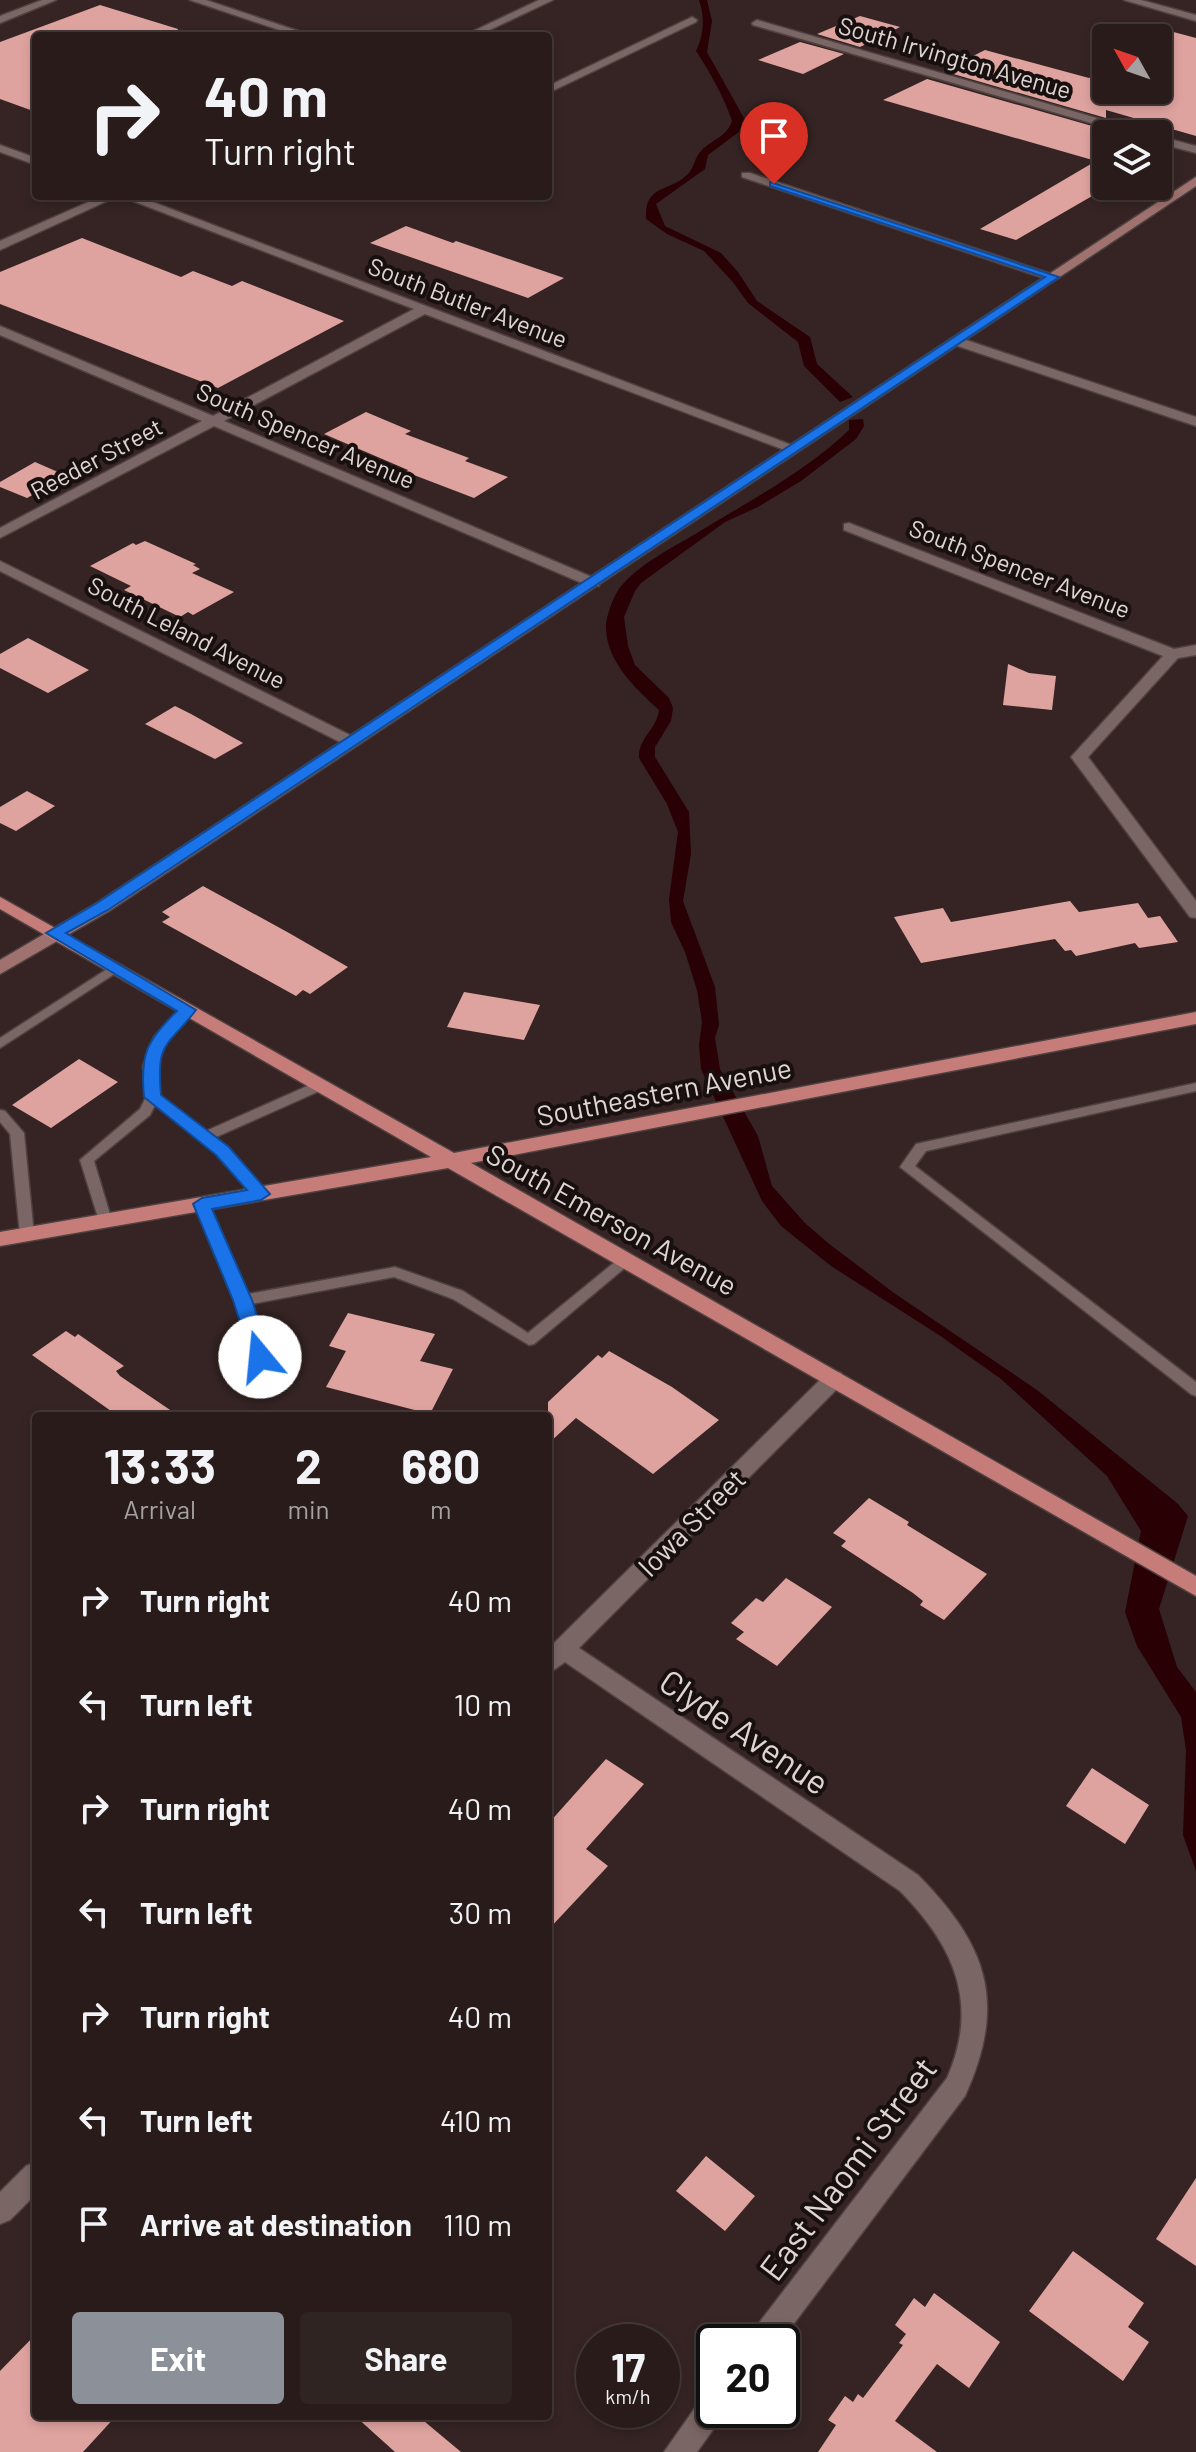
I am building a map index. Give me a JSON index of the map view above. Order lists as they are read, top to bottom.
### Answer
{
  "streets": {
    "main road": ["Southeastern Avenue", "South Emerson Avenue"],
    "street": [
      "South Irvington Avenue",
      "South Butler Avenue",
      "South Spencer Avenue",
      "Reeder Street",
      "South Leland Avenue",
      "Iowa Street",
      "Clyde Avenue",
      "East Naomi Street"
    ]
  },
  "crossings": [
    ["South Butler Avenue", "Reeder Street"],
    ["South Spencer Avenue", "Reeder Street"],
    ["Southeastern Avenue", "South Emerson Avenue"],
    ["South Emerson Avenue", "Iowa Street"],
    ["Iowa Street", "Clyde Avenue"],
    ["Clyde Avenue", "East Naomi Street"]
  ],
  "north": "top left",
  "page": {
    "turn": ["40 m", "Turn right"],
    "eta": [
      "13:33",
      "Arrival",
      "2",
      "min",
      "680",
      "m"
    ],
    "list": [
      {
        "name": "Turn right",
        "value": "40 m"
      },
      {
        "name": "Turn left",
        "value": "10 m"
      },
      {
        "name": "Turn right",
        "value": "40 m"
      },
      {
        "name": "Turn left",
        "value": "30 m"
      },
      {
        "name": "Turn right",
        "value": "40 m"
      },
      {
        "name": "Turn left",
        "value": "410 m"
      },
      {
        "name": "Arrive at destination",
        "value": "110 m"
      }
    ],
    "buttons": ["Exit", "Share"],
    "speed": "17 km/h",
    "limit": "20"
  }
}
